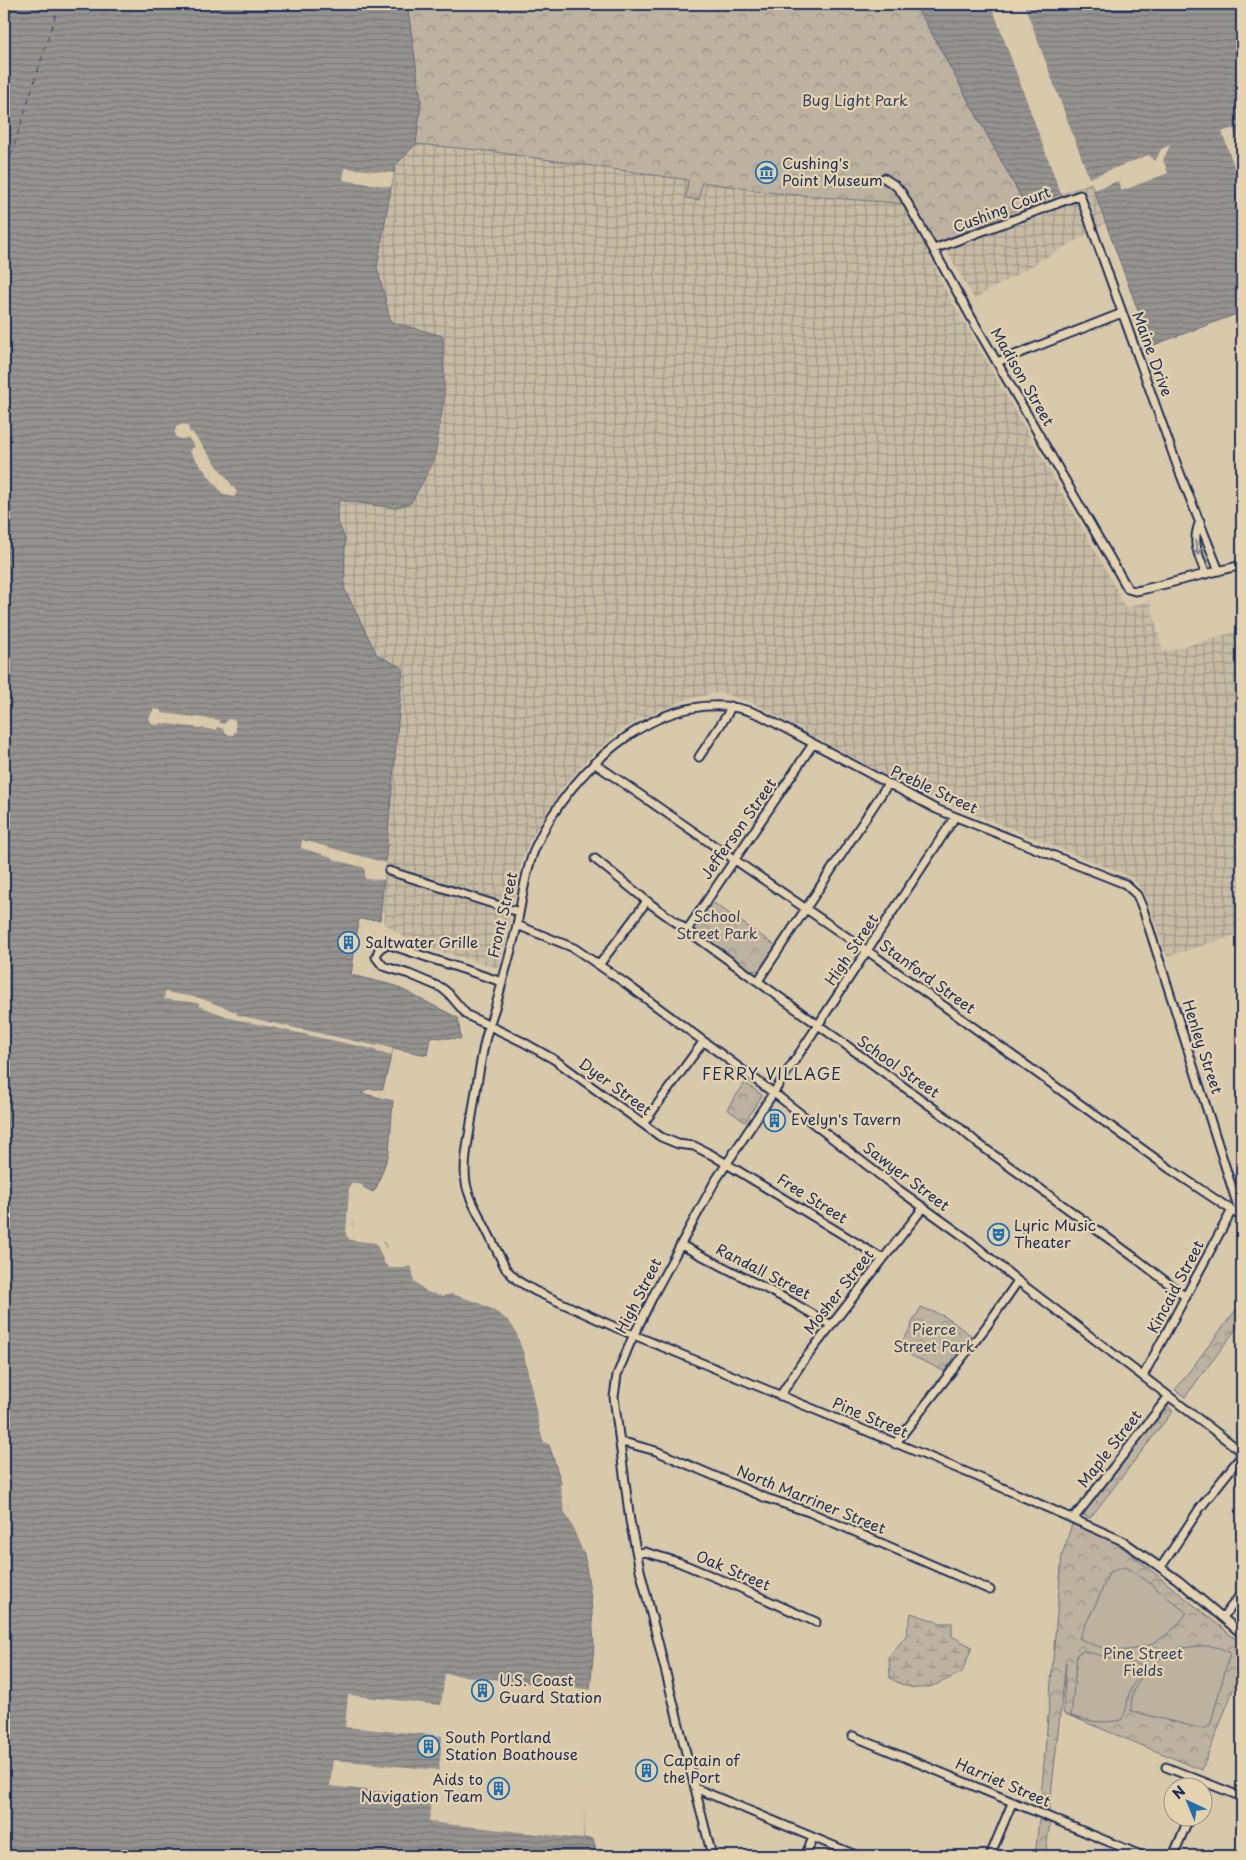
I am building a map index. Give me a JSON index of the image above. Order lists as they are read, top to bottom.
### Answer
{
  "streets": {
    "street": [
      "Cushing Court",
      "Maine Drive",
      "Madison Street",
      "Preble Street",
      "Jefferson Street",
      "Front Street",
      "High Street",
      "Stanford Street",
      "Henley Street",
      "School Street",
      "Dyer Street",
      "Sawyer Street",
      "Free Street",
      "Randall Street",
      "Kincaid Street",
      "Mosher Street",
      "Pine Street",
      "Maple Street",
      "North Marriner Street",
      "Oak Street",
      "Harriet Street"
    ]
  },
  "crossings": [
    ["Cushing Court", "Maine Drive"],
    ["Cushing Court", "Madison Street"],
    ["Preble Street", "Jefferson Street"],
    ["Preble Street", "Front Street"],
    ["Preble Street", "High Street"],
    ["Preble Street", "Henley Street"],
    ["Jefferson Street", "Stanford Street"],
    ["Jefferson Street", "School Street"],
    ["Front Street", "Stanford Street"],
    ["Front Street", "Dyer Street"],
    ["Front Street", "Sawyer Street"],
    ["Front Street", "Pine Street"],
    ["High Street", "Stanford Street"],
    ["High Street", "School Street"],
    ["High Street", "Dyer Street"],
    ["High Street", "Sawyer Street"],
    ["High Street", "Free Street"],
    ["High Street", "Randall Street"],
    ["High Street", "Pine Street"],
    ["High Street", "North Marriner Street"],
    ["High Street", "Oak Street"],
    ["Stanford Street", "Henley Street"],
    ["Stanford Street", "Kincaid Street"],
    ["School Street", "Kincaid Street"],
    ["Dyer Street", "Free Street"],
    ["Sawyer Street", "Kincaid Street"],
    ["Sawyer Street", "Mosher Street"],
    ["Sawyer Street", "Maple Street"],
    ["Free Street", "Mosher Street"],
    ["Randall Street", "Mosher Street"],
    ["Mosher Street", "Pine Street"],
    ["Pine Street", "Maple Street"]
  ],
  "districts": ["FERRY VILLAGE"],
  "parks": [
    "Bug Light Park",
    "School Street Park",
    "Pierce Street Park",
    "Pine Street Fields"
  ],
  "places": {
    "museum": ["Cushing's Point Museum"],
    "building": [
      "Saltwater Grille",
      "Evelyn's Tavern",
      "U.S. Coast Guard Station",
      "South Portland Station Boathouse",
      "Captain of the Port",
      "Aids to Navigation Team"
    ],
    "theatre": ["Lyric Music Theater"]
  },
  "north": "top left"
}
